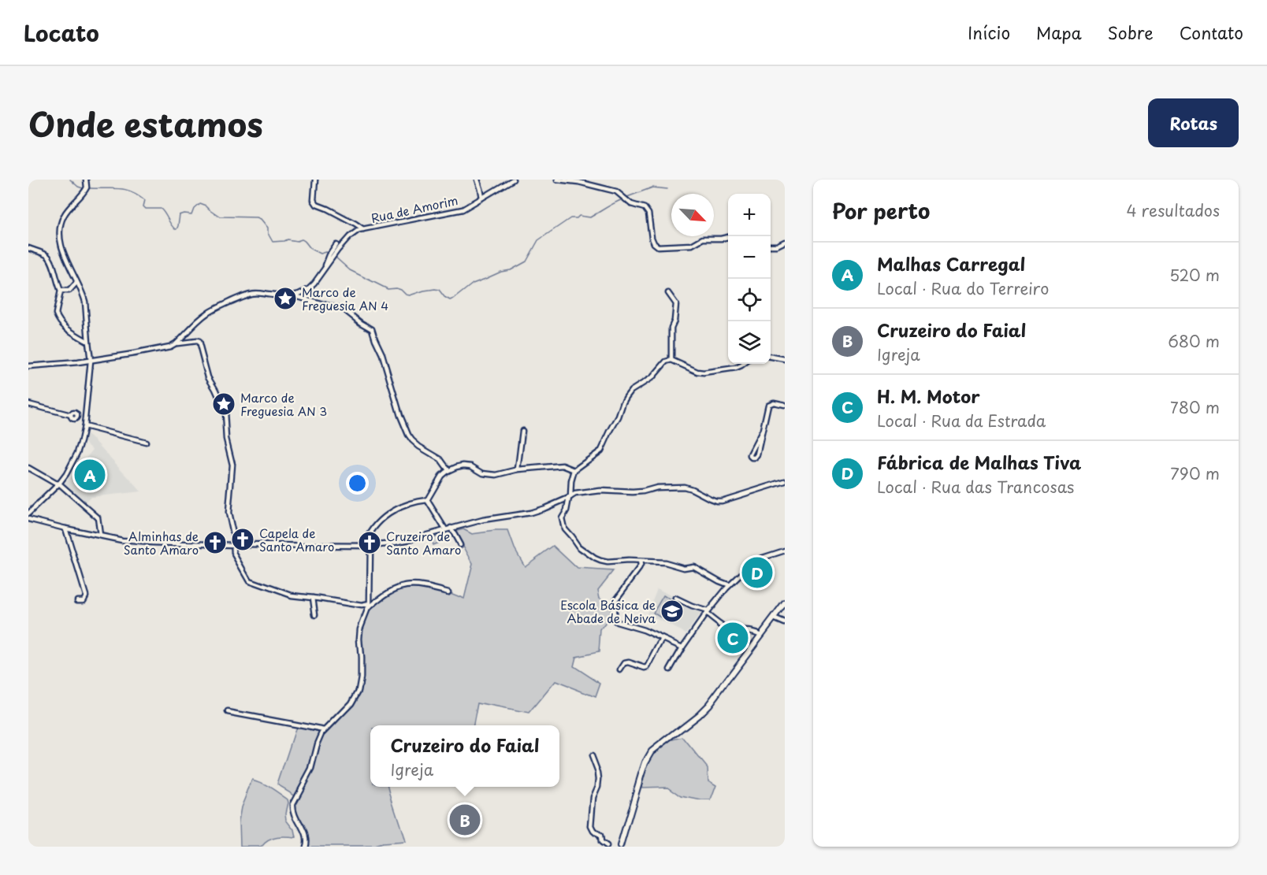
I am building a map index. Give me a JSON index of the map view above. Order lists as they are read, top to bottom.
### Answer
{
  "streets": {
    "street": ["Rua de Amorim"]
  },
  "places": {
    "place": ["Marco de Freguesia AN 4", "Marco de Freguesia AN 3"],
    "church": ["Capela de Santo Amaro", "Alminhas de Santo Amaro", "Cruzeiro de Santo Amaro"],
    "school or university": ["Escola Básica de Abade de Neiva"]
  },
  "north": "bottom right",
  "page": {
    "header": "Locato",
    "nav": [
      "Início",
      "Mapa",
      "Sobre",
      "Contato"
    ],
    "title": "Onde estamos",
    "buttons": "Rotas",
    "heading": ["Por perto", "4 resultados"],
    "map_buttons": ["+", "−"],
    "list": [
      {
        "mark": "A",
        "name": "Malhas Carregal",
        "note": "Local · Rua do Terreiro",
        "value": "520 m"
      },
      {
        "mark": "B",
        "name": "Cruzeiro do Faial",
        "note": "Igreja",
        "value": "680 m"
      },
      {
        "mark": "C",
        "name": "H. M. Motor",
        "note": "Local · Rua da Estrada",
        "value": "780 m"
      },
      {
        "mark": "D",
        "name": "Fábrica de Malhas Tiva",
        "note": "Local · Rua das Trancosas",
        "value": "790 m"
      }
    ],
    "pins": [
      "A",
      "D",
      "C",
      "B"
    ],
    "popup": ["Cruzeiro do Faial", "Igreja"]
  }
}
